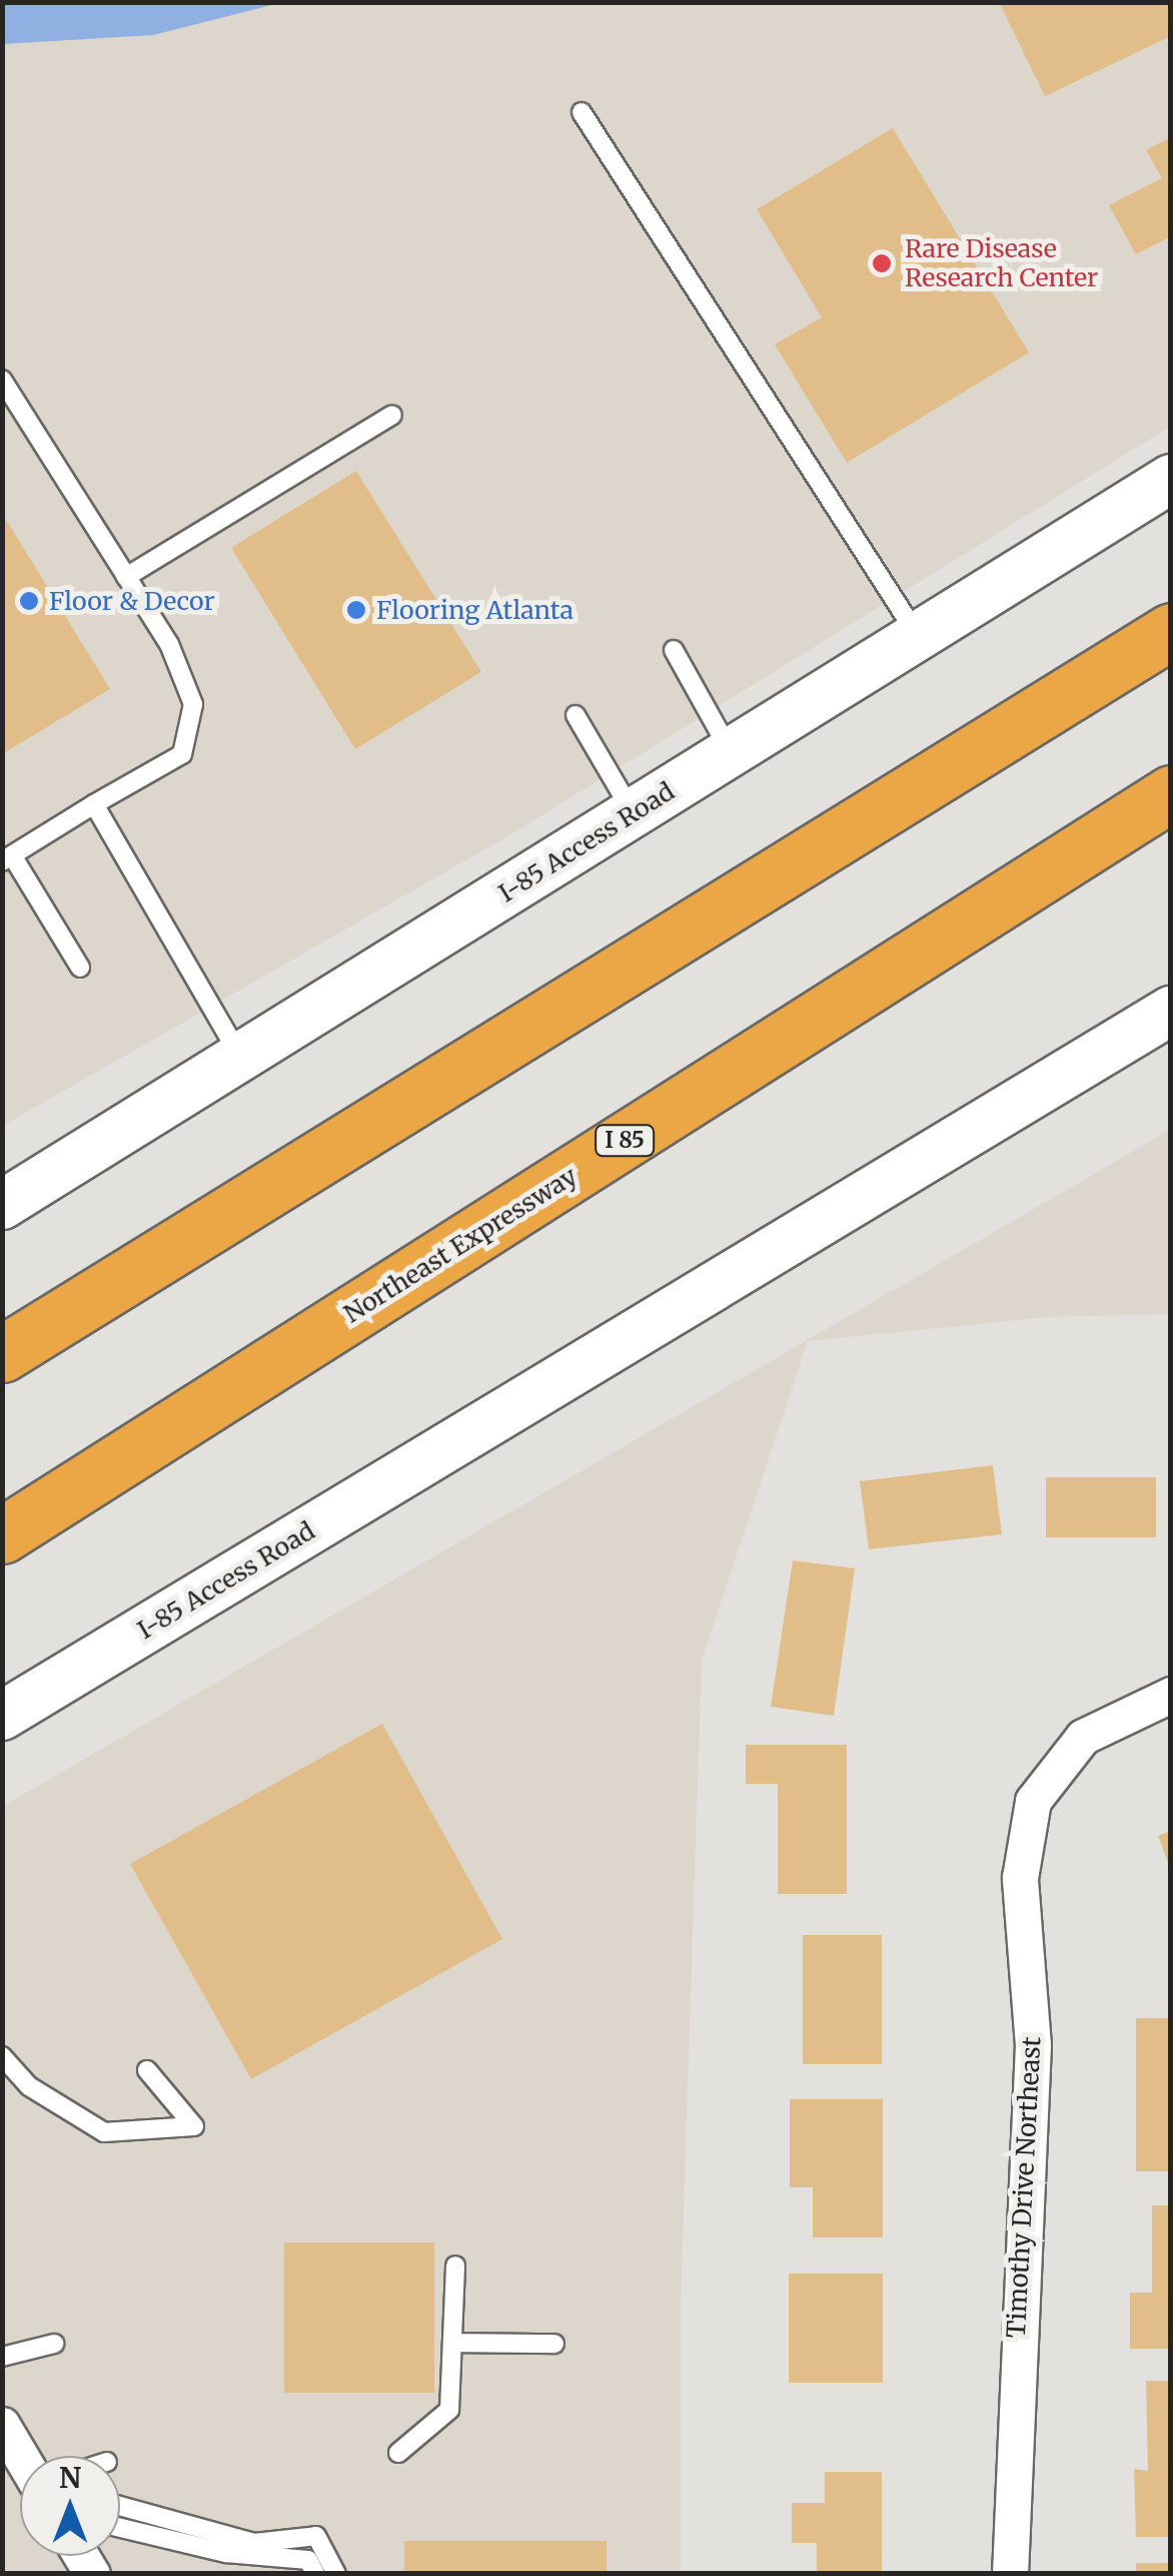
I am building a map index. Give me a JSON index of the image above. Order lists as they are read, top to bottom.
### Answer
{
  "streets": {
    "highway": ["I 85", "Northeast Expressway"],
    "main road": ["I-85 Access Road"],
    "street": ["Timothy Drive Northeast"]
  },
  "places": ["Rare Disease Research Center", "Floor & Decor", "Flooring Atlanta"],
  "north": "top"
}
